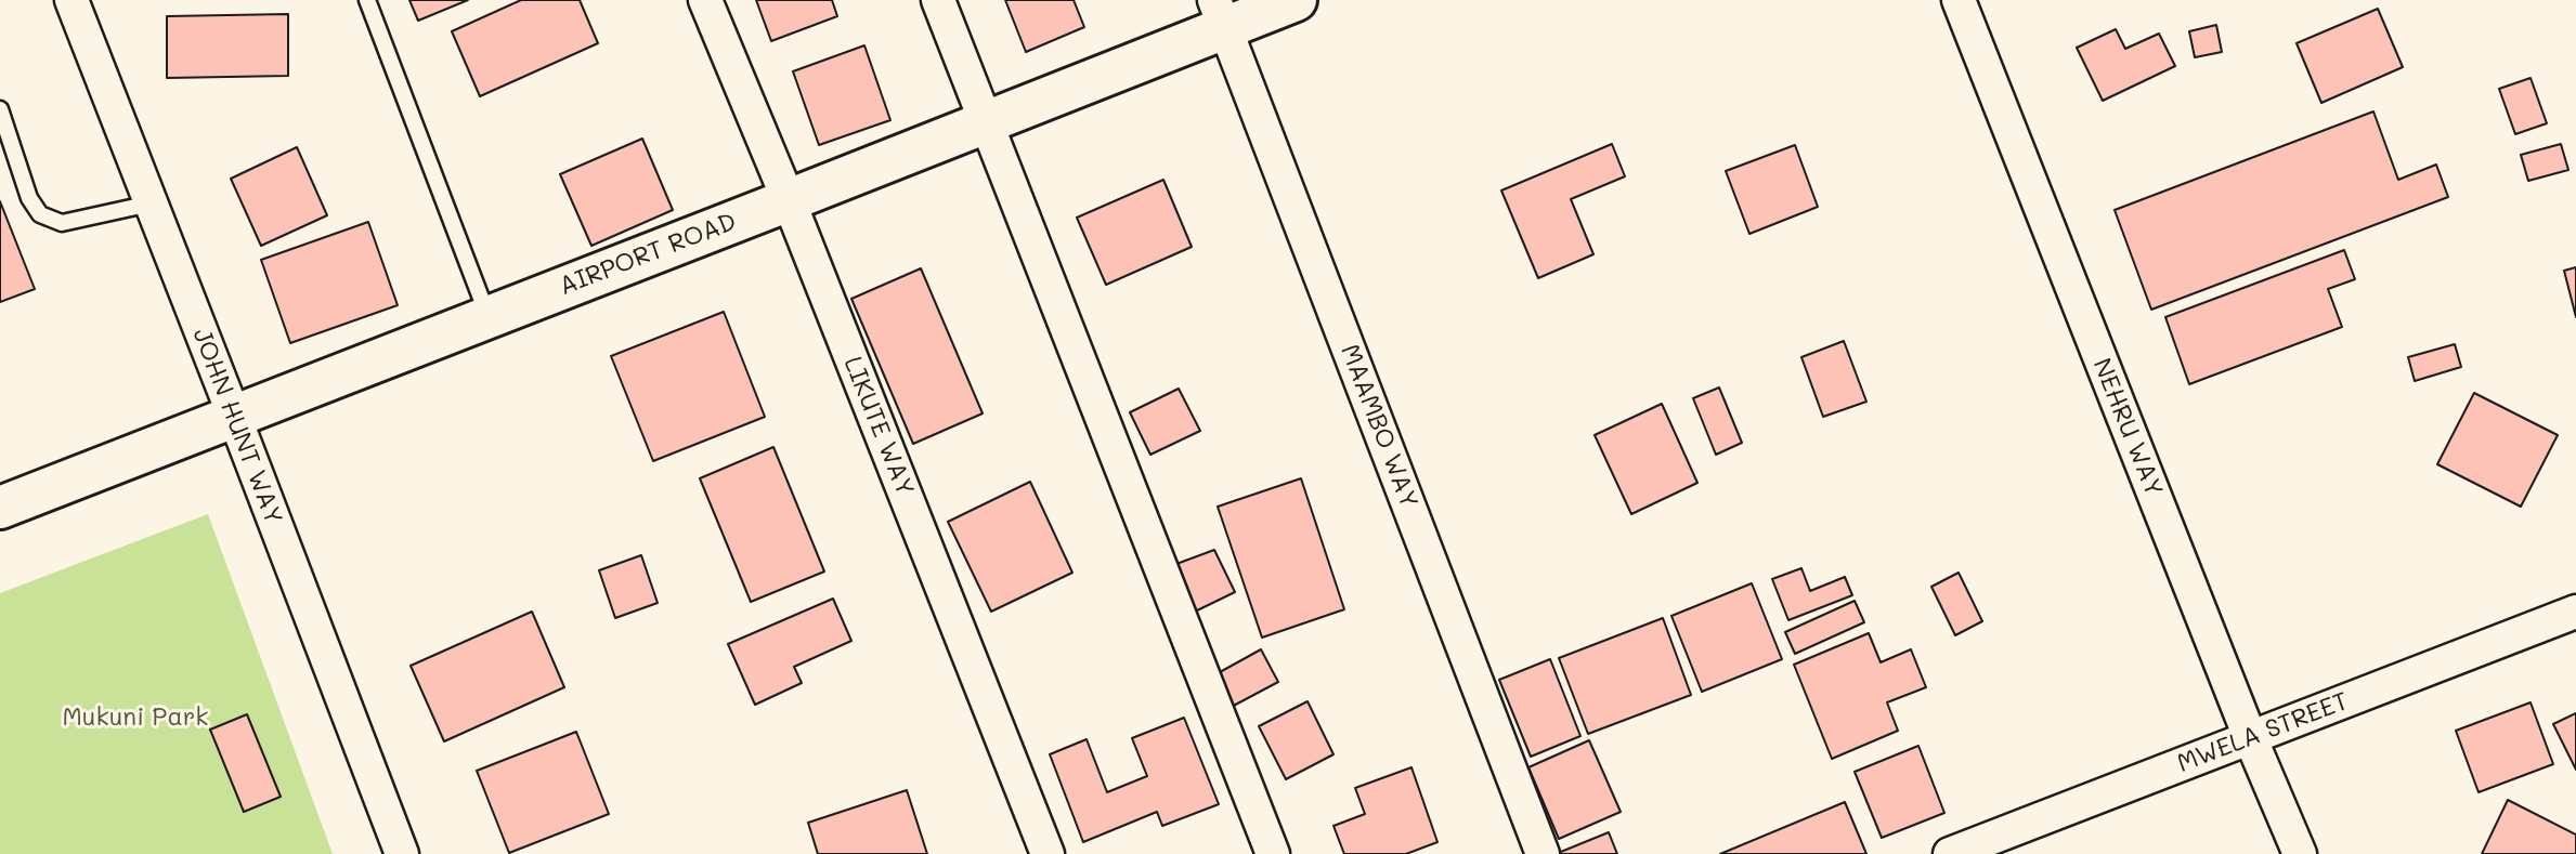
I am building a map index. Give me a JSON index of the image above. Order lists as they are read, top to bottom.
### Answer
{
  "streets": {
    "street": [
      "AIRPORT ROAD",
      "JOHN HUNT WAY",
      "LIKUTE WAY",
      "MAAMBO WAY",
      "NEHRU WAY",
      "MWELA STREET"
    ]
  },
  "crossings": [
    ["AIRPORT ROAD", "JOHN HUNT WAY"],
    ["AIRPORT ROAD", "LIKUTE WAY"],
    ["AIRPORT ROAD", "MAAMBO WAY"],
    ["NEHRU WAY", "MWELA STREET"]
  ],
  "parks": ["Mukuni Park"]
}
